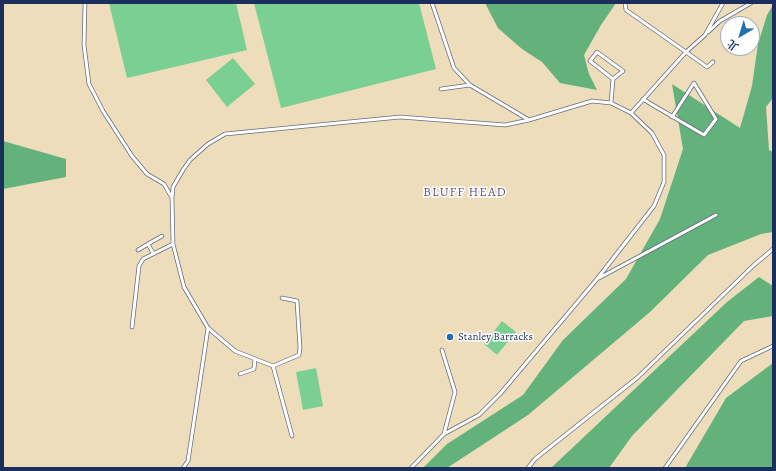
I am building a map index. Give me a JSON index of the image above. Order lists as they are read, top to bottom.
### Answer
{
  "districts": ["BLUFF HEAD"],
  "places": ["Stanley Barracks"],
  "north": "bottom left"
}
